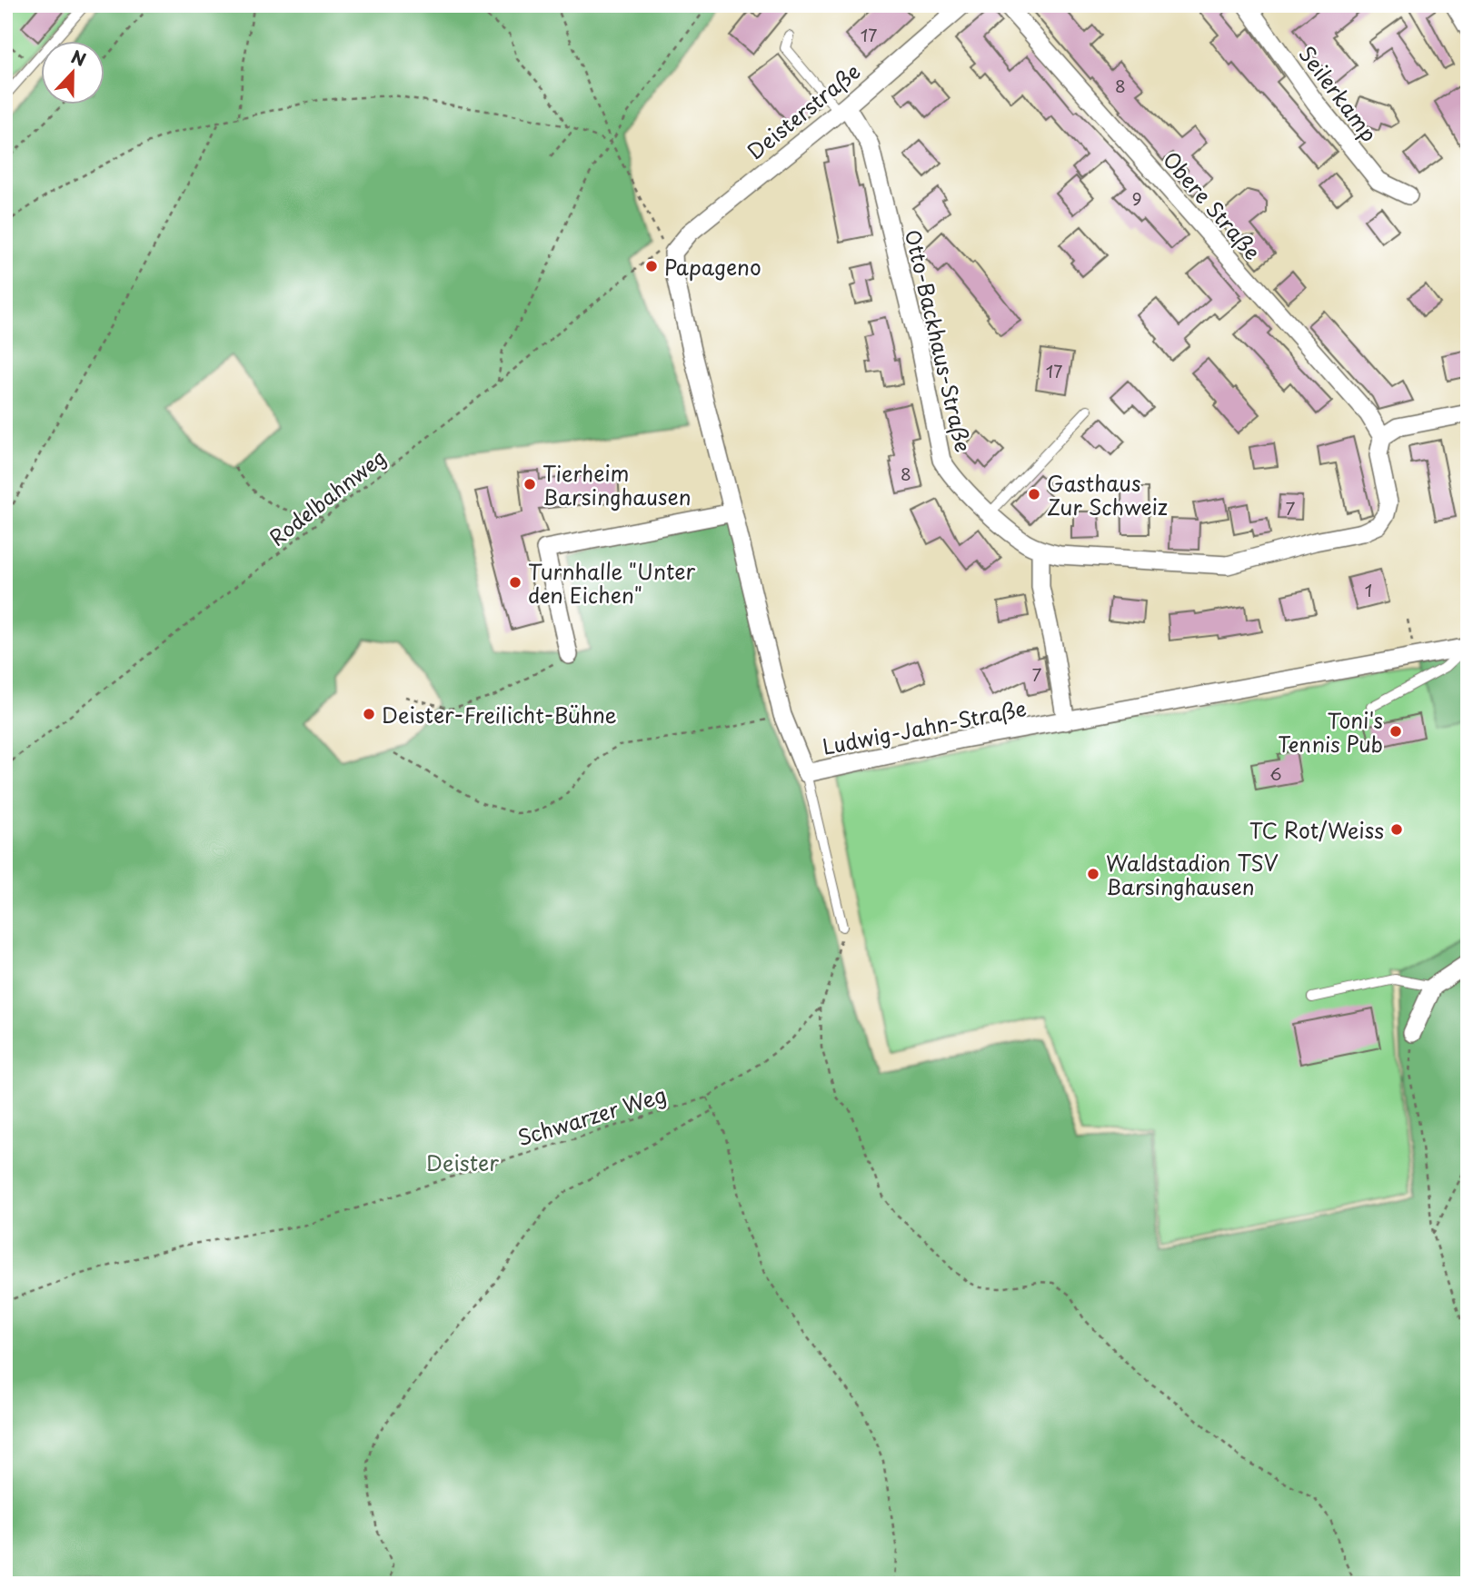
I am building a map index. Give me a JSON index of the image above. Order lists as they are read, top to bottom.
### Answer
{
  "streets": {
    "street": [
      "Seilerkamp",
      "Deisterstraße",
      "Obere Straße",
      "Otto-Backhaus-Straße",
      "Ludwig-Jahn-Straße"
    ],
    "path": ["Rodelbahnweg", "Schwarzer Weg"]
  },
  "crossings": [
    ["Deisterstraße", "Otto-Backhaus-Straße"],
    ["Deisterstraße", "Rodelbahnweg"],
    ["Deisterstraße", "Ludwig-Jahn-Straße"],
    ["Obere Straße", "Otto-Backhaus-Straße"],
    ["Rodelbahnweg", "Ludwig-Jahn-Straße"]
  ],
  "parks": ["Deister"],
  "places": [
    "Papageno",
    "Tierheim Barsinghausen",
    "Gasthaus Zur Schweiz",
    "Turnhalle \"Unter den Eichen\"",
    "Deister-Freilicht-Bühne",
    "Toni's Tennis Pub",
    "TC Rot/Weiss",
    "Waldstadion TSV Barsinghausen"
  ],
  "house_numbers": [
    "17",
    "8",
    "9",
    "17",
    "8",
    "7",
    "1",
    "7",
    "6"
  ],
  "north": "top"
}
